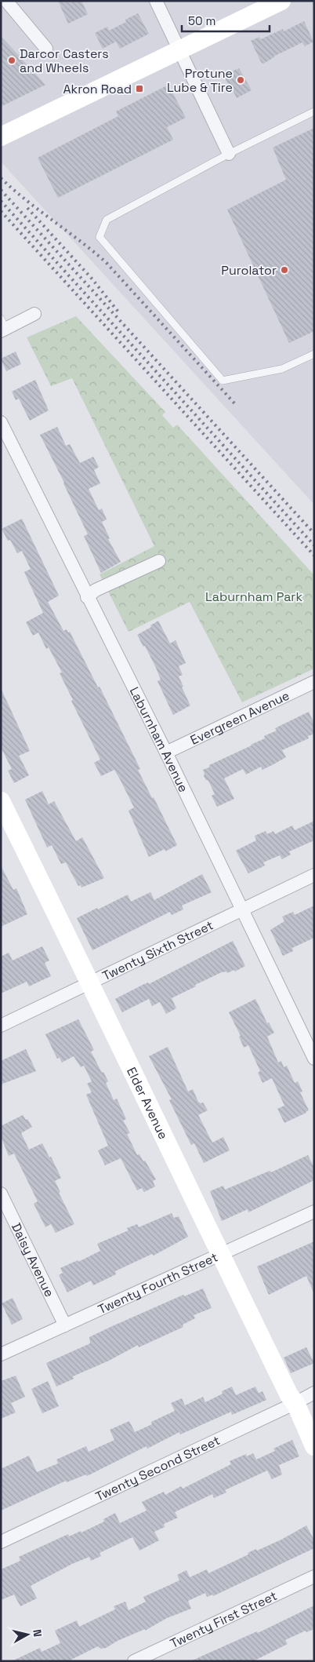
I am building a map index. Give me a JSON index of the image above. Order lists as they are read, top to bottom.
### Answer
{
  "streets": {
    "street": [
      "Evergreen Avenue",
      "Laburnham Avenue",
      "Twenty Sixth Street",
      "Elder Avenue",
      "Daisy Avenue",
      "Twenty Fourth Street",
      "Twenty Second Street",
      "Twenty First Street"
    ]
  },
  "crossings": [
    ["Evergreen Avenue", "Laburnham Avenue"],
    ["Laburnham Avenue", "Twenty Sixth Street"],
    ["Twenty Sixth Street", "Elder Avenue"],
    ["Elder Avenue", "Twenty Fourth Street"],
    ["Elder Avenue", "Twenty Second Street"],
    ["Daisy Avenue", "Twenty Fourth Street"]
  ],
  "parks": ["Laburnham Park"],
  "places": {
    "other": ["Darcor Casters and Wheels", "Protune Lube & Tire", "Purolator"],
    "transit": ["Akron Road"]
  },
  "scale_bar": "50 m",
  "north": "right"
}
